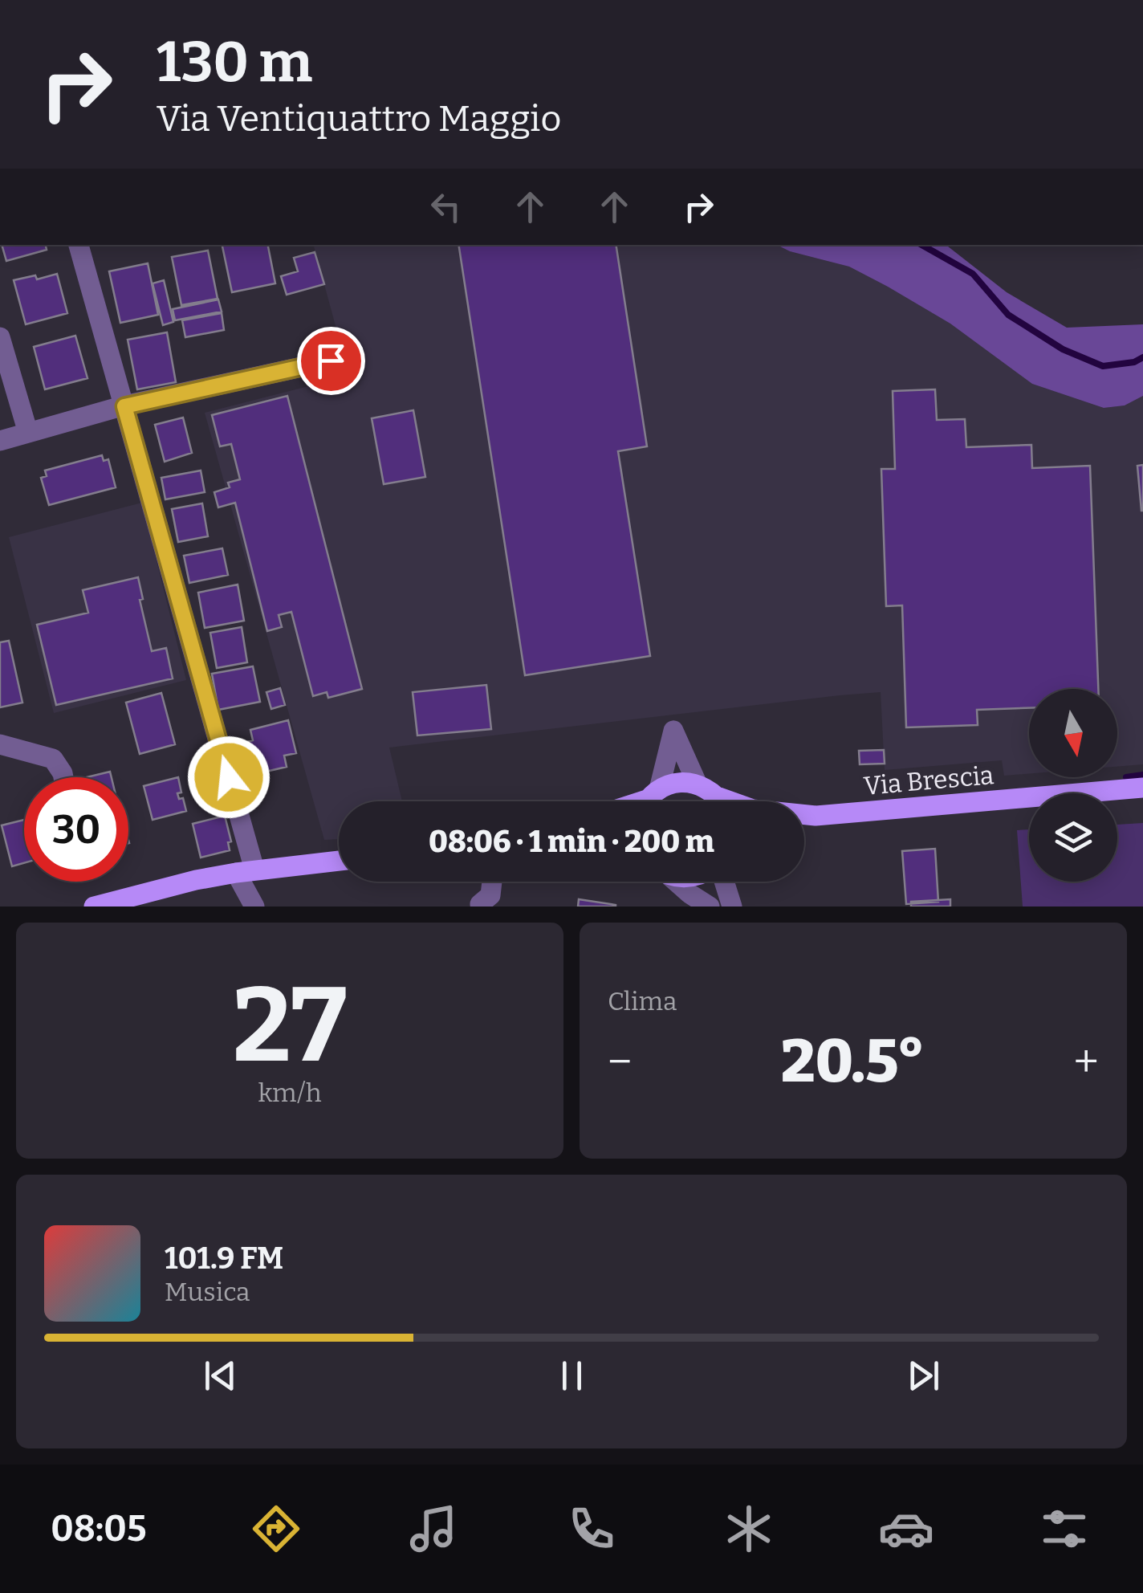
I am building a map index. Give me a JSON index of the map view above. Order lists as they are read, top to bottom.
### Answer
{
  "streets": {
    "main road": ["Via Brescia"]
  },
  "north": "bottom",
  "page": {
    "turn": ["130 m", "Via Ventiquattro Maggio"],
    "limit": "30",
    "trip": "08:06 · 1 min · 200 m",
    "tile": [
      ["27", "km/h"],
      "Clima"
    ],
    "heat": ["−", "20.5°", "+"],
    "song": ["101.9 FM", "Musica"],
    "tabs": "08:05"
  }
}
